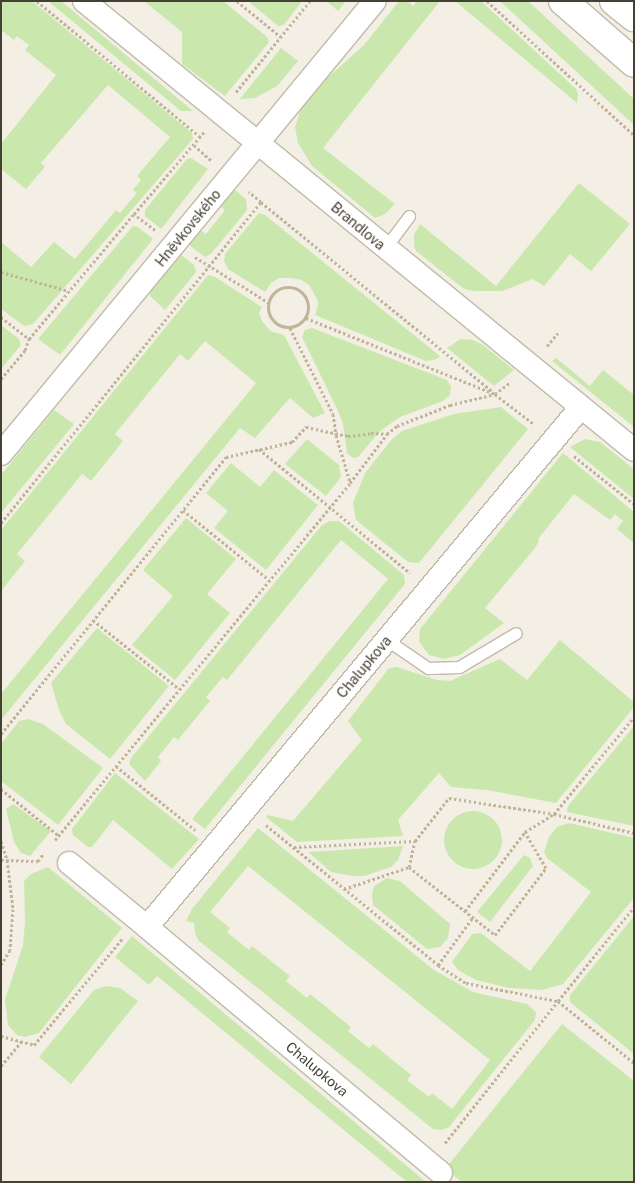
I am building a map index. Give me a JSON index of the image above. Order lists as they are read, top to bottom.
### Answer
{
  "streets": {
    "street": ["Brandlova", "Hněvkovského", "Chalupkova"]
  },
  "crossings": [
    ["Brandlova", "Hněvkovského"],
    ["Brandlova", "Chalupkova"]
  ]
}
